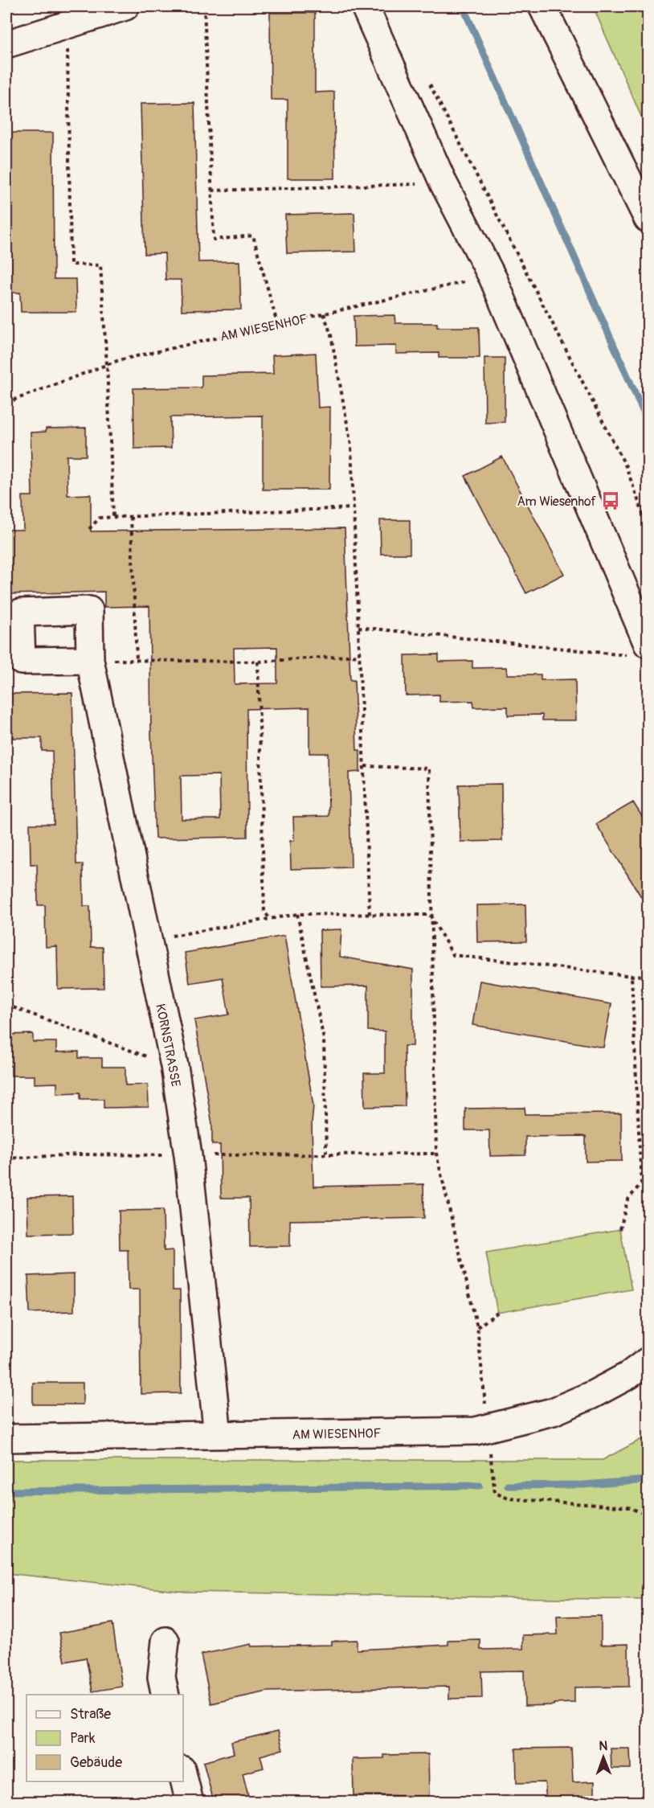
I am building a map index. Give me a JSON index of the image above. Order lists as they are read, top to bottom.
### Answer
{
  "streets": {
    "street": ["AM WIESENHOF", "KORNSTRASSE"]
  },
  "crossings": [
    ["AM WIESENHOF", "KORNSTRASSE"]
  ],
  "places": {
    "bus stop": ["Am Wiesenhof"]
  },
  "legend": ["Straße", "Park", "Gebäude"],
  "north": "top"
}
